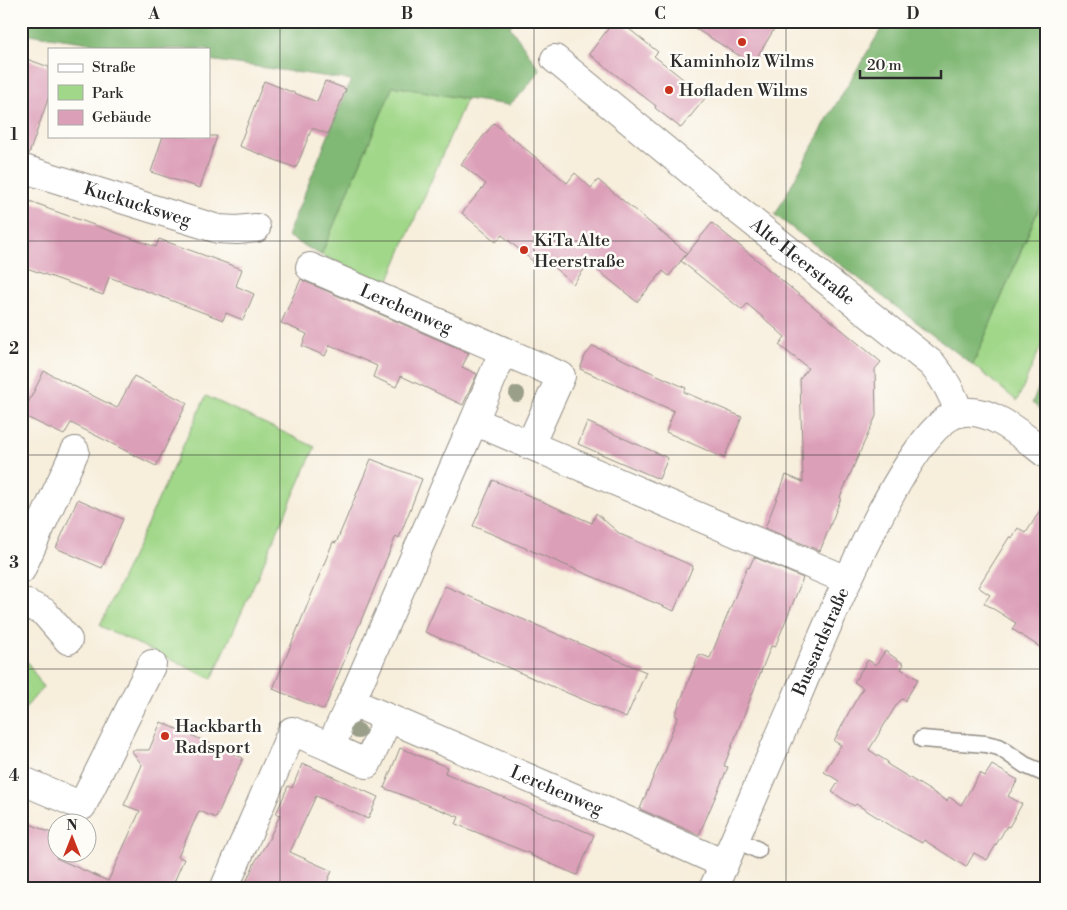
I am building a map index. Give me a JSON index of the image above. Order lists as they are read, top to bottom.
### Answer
{
  "streets": {
    "street": [
      "Kuckucksweg",
      "Alte Heerstraße",
      "Lerchenweg",
      "Bussardstraße"
    ]
  },
  "crossings": [
    ["Alte Heerstraße", "Bussardstraße"],
    ["Lerchenweg", "Bussardstraße"]
  ],
  "places": [
    "Kaminholz Wilms",
    "Hofladen Wilms",
    "KiTa Alte Heerstraße",
    "Hackbarth Radsport"
  ],
  "legend": ["Straße", "Park", "Gebäude"],
  "scale_bar": "20 m",
  "north": "top",
  "grid": {
    "columns": [
      "A",
      "B",
      "C",
      "D"
    ],
    "rows": [
      "1",
      "2",
      "3",
      "4"
    ]
  }
}
